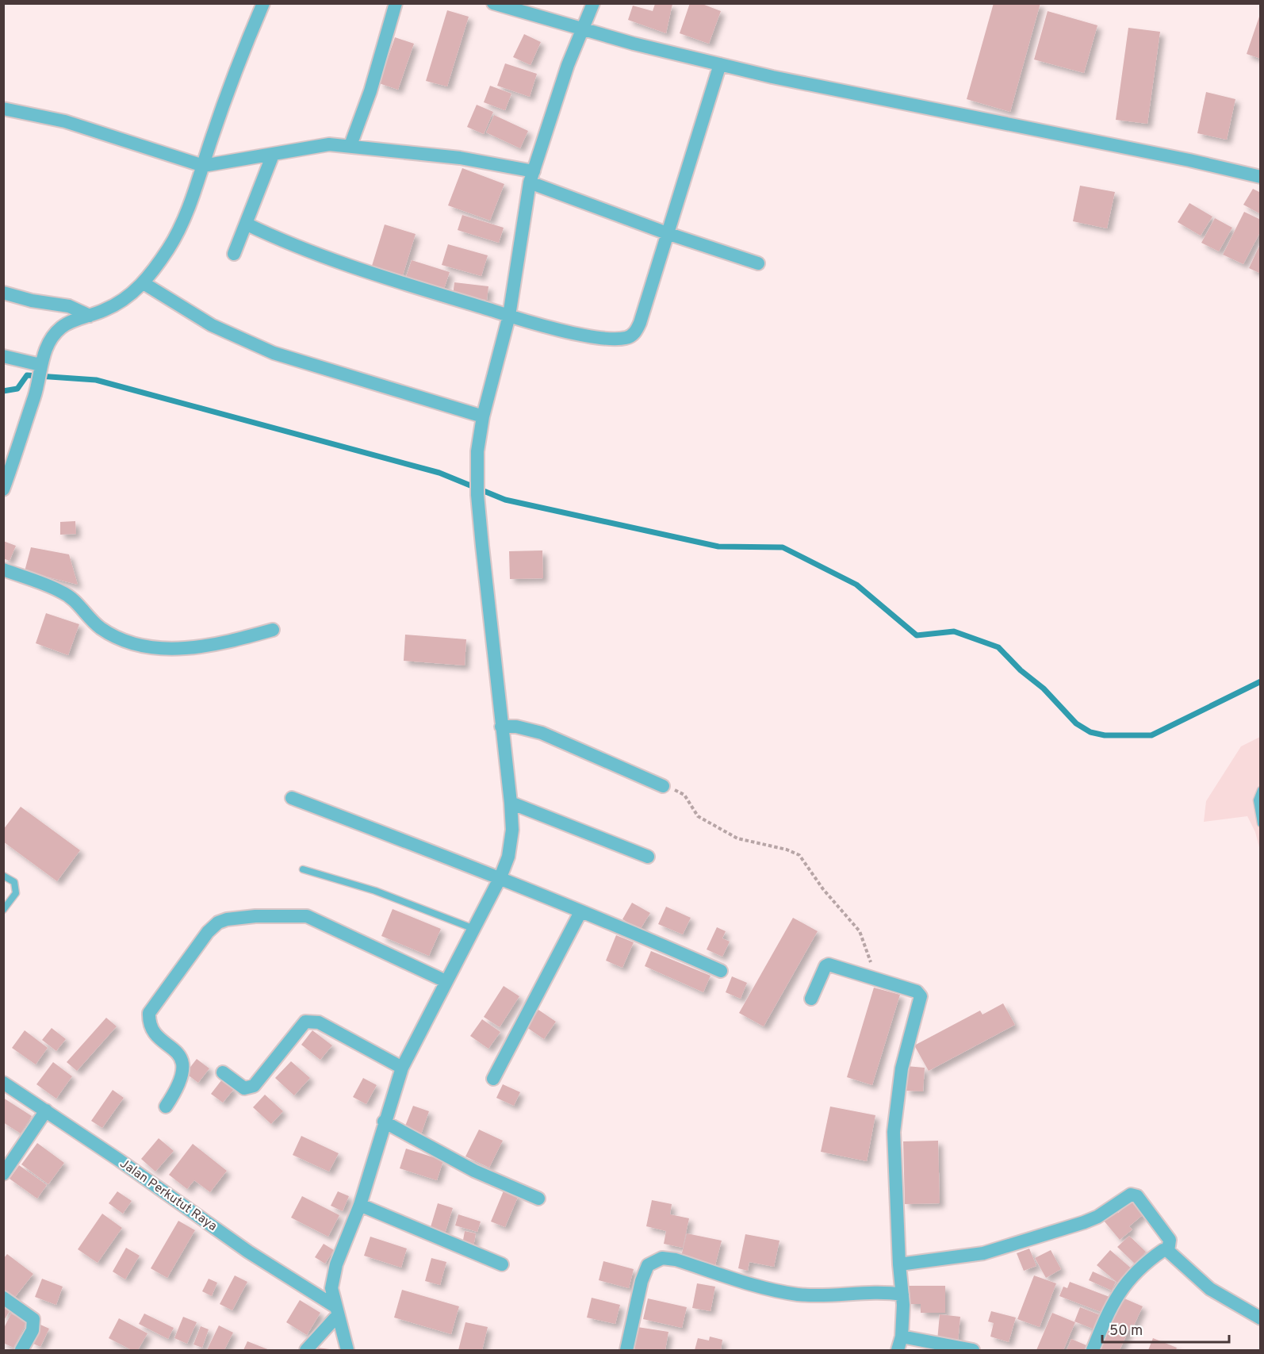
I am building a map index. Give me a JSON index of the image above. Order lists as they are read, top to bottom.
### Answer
{
  "streets": {
    "street": ["Jalan Perkutut Raya"]
  },
  "scale_bar": "50 m"
}
